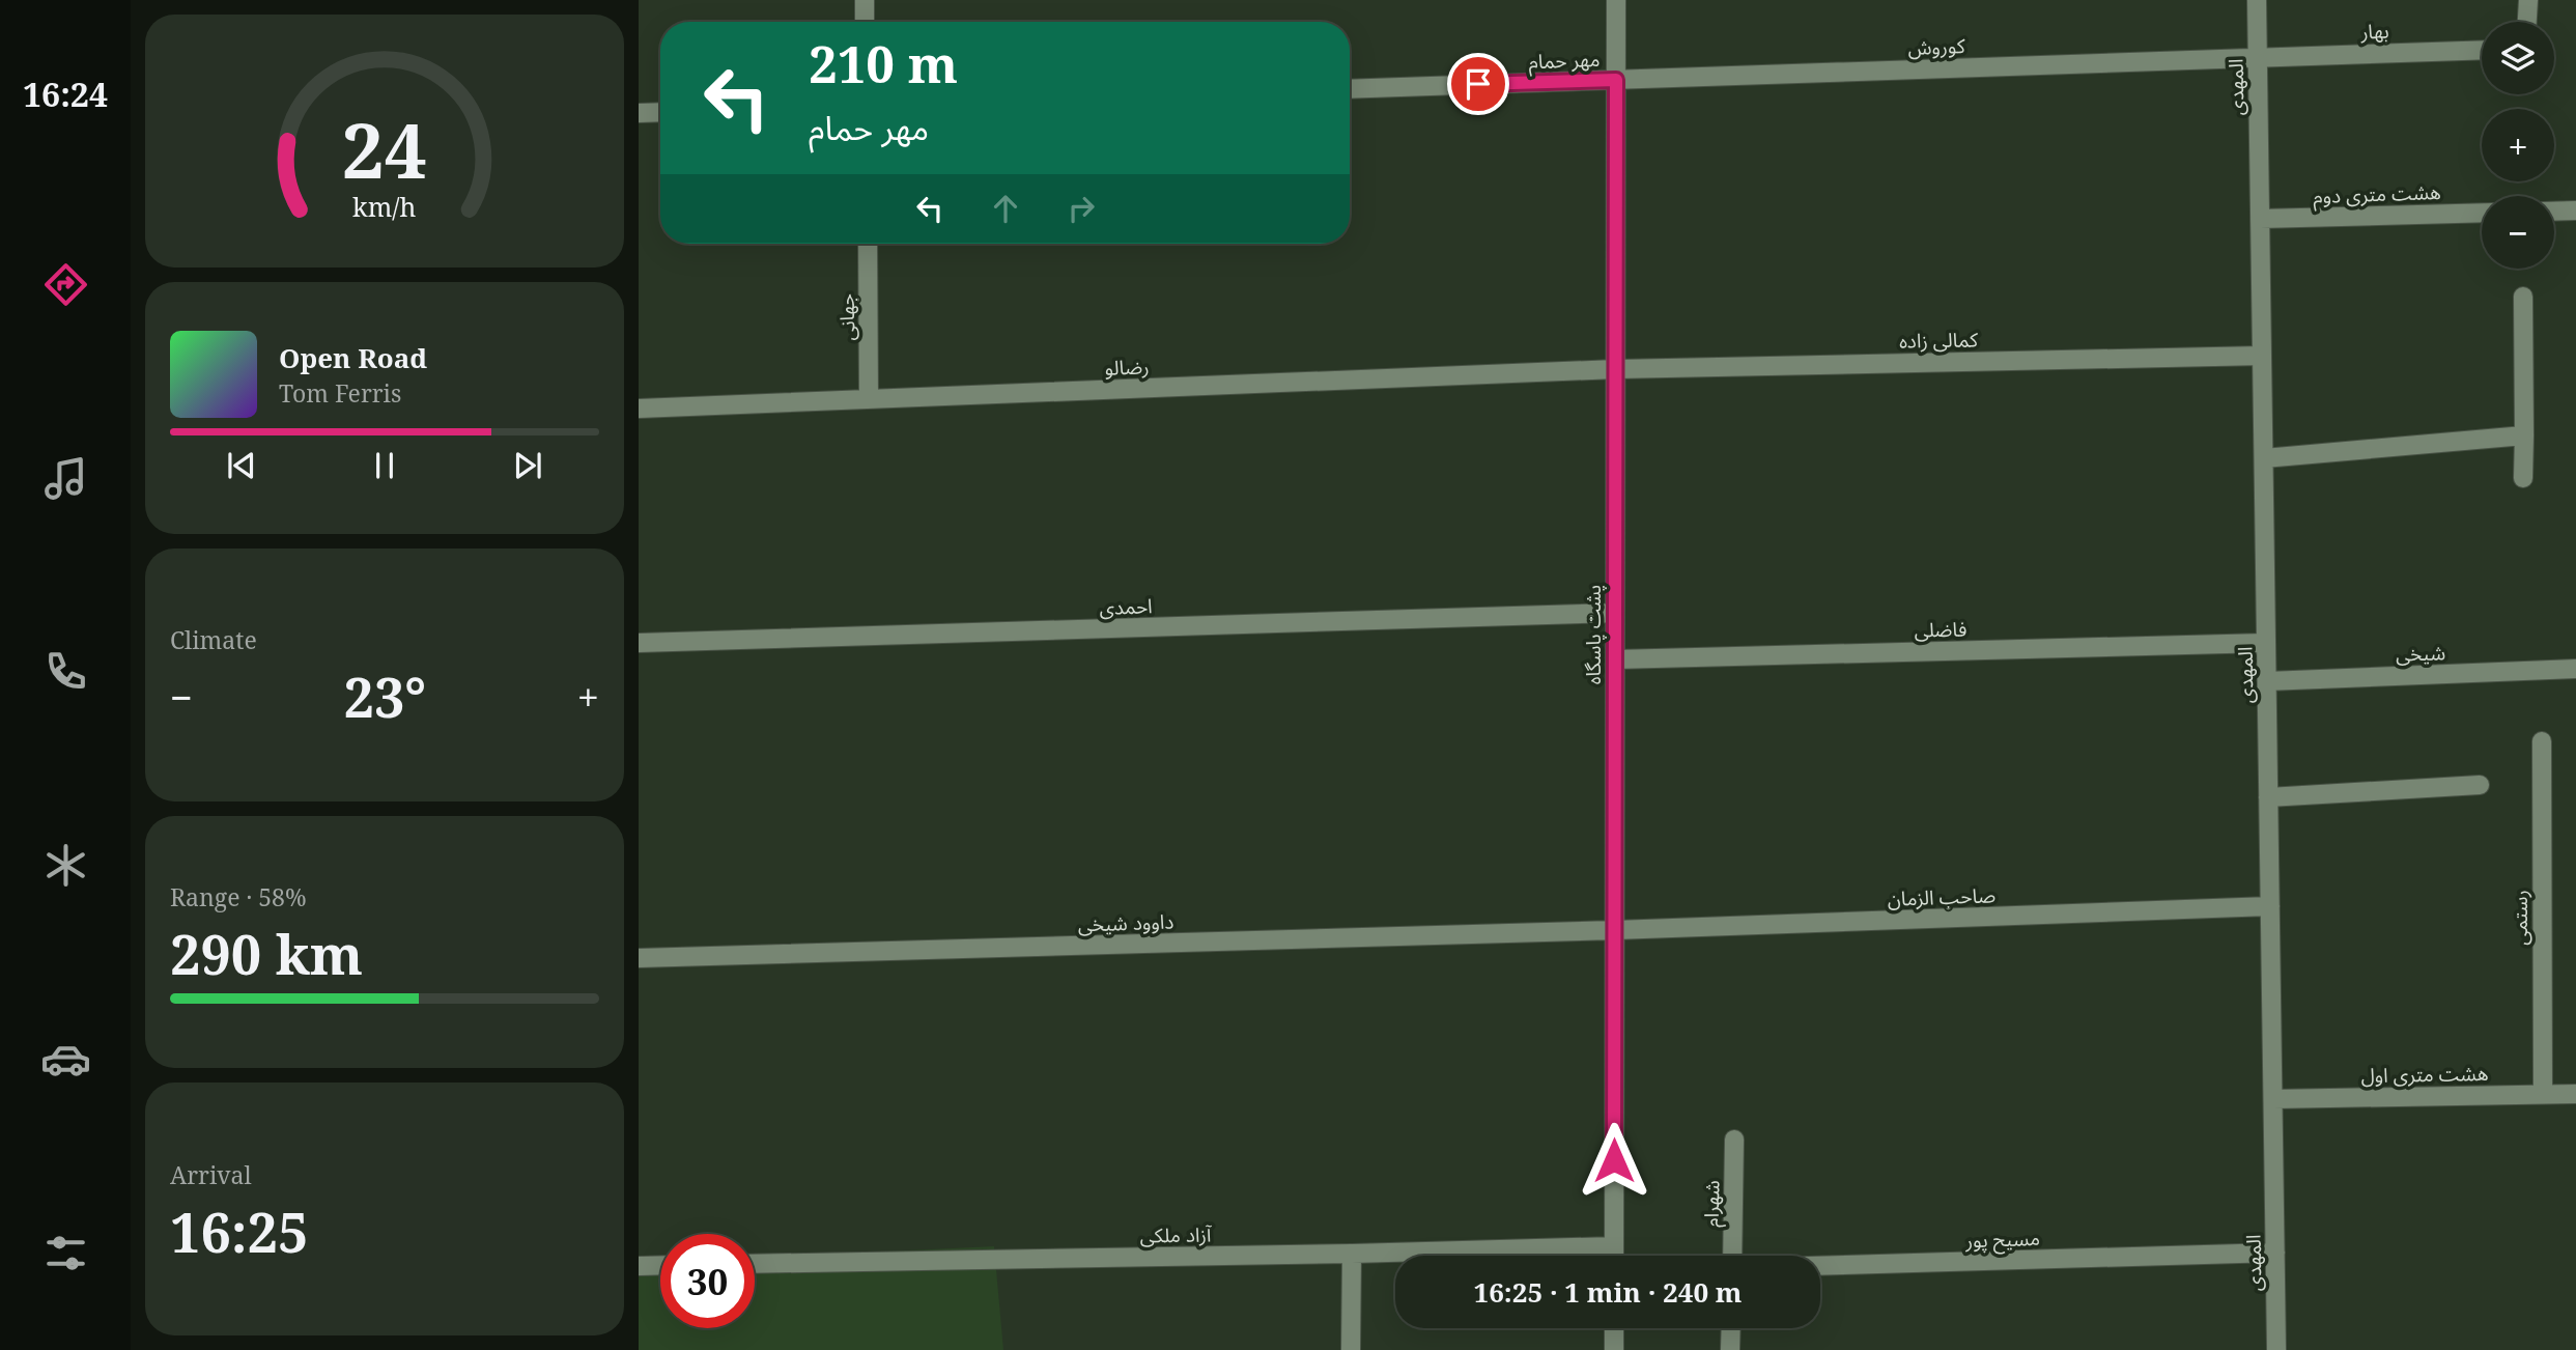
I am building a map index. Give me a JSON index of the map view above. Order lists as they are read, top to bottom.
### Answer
{
  "streets": {
    "street": [
      "بهار",
      "کوروش",
      "مهر حمام",
      "المهدی",
      "هشت متری دوم",
      "جهانی",
      "کمالی زاده",
      "رضالو",
      "احمدی",
      "فاضلی",
      "پشت پاسگاه",
      "شیخی",
      "صاحب الزمان",
      "رستمی",
      "داوود شیخی",
      "هشت متری اول",
      "شهرام",
      "آزاد ملکی",
      "مسیح پور"
    ]
  },
  "crossings": [
    ["بهار", "کوروش"],
    ["بهار", "المهدی"],
    ["کوروش", "مهر حمام"],
    ["کوروش", "المهدی"],
    ["کوروش", "پشت پاسگاه"],
    ["مهر حمام", "پشت پاسگاه"],
    ["المهدی", "هشت متری دوم"],
    ["المهدی", "کمالی زاده"],
    ["المهدی", "فاضلی"],
    ["المهدی", "شیخی"],
    ["المهدی", "صاحب الزمان"],
    ["المهدی", "هشت متری اول"],
    ["المهدی", "مسیح پور"],
    ["جهانی", "رضالو"],
    ["کمالی زاده", "رضالو"],
    ["کمالی زاده", "پشت پاسگاه"],
    ["رضالو", "پشت پاسگاه"],
    ["احمدی", "پشت پاسگاه"],
    ["فاضلی", "پشت پاسگاه"],
    ["پشت پاسگاه", "صاحب الزمان"],
    ["پشت پاسگاه", "داوود شیخی"],
    ["پشت پاسگاه", "آزاد ملکی"],
    ["صاحب الزمان", "داوود شیخی"],
    ["رستمی", "هشت متری اول"]
  ],
  "page": {
    "tabs": "16:24",
    "map_buttons": ["+", "−"],
    "turn": ["210 m", "مهر حمام"],
    "song": ["Open Road", "Tom Ferris"],
    "tile": [
      "Climate",
      ["Range · 58%", "290 km"],
      ["Arrival", "16:25"]
    ],
    "heat": ["−", "23°", "+"],
    "limit": "30",
    "trip": "16:25 · 1 min · 240 m",
    "gauge": ["24", "km/h"]
  }
}
